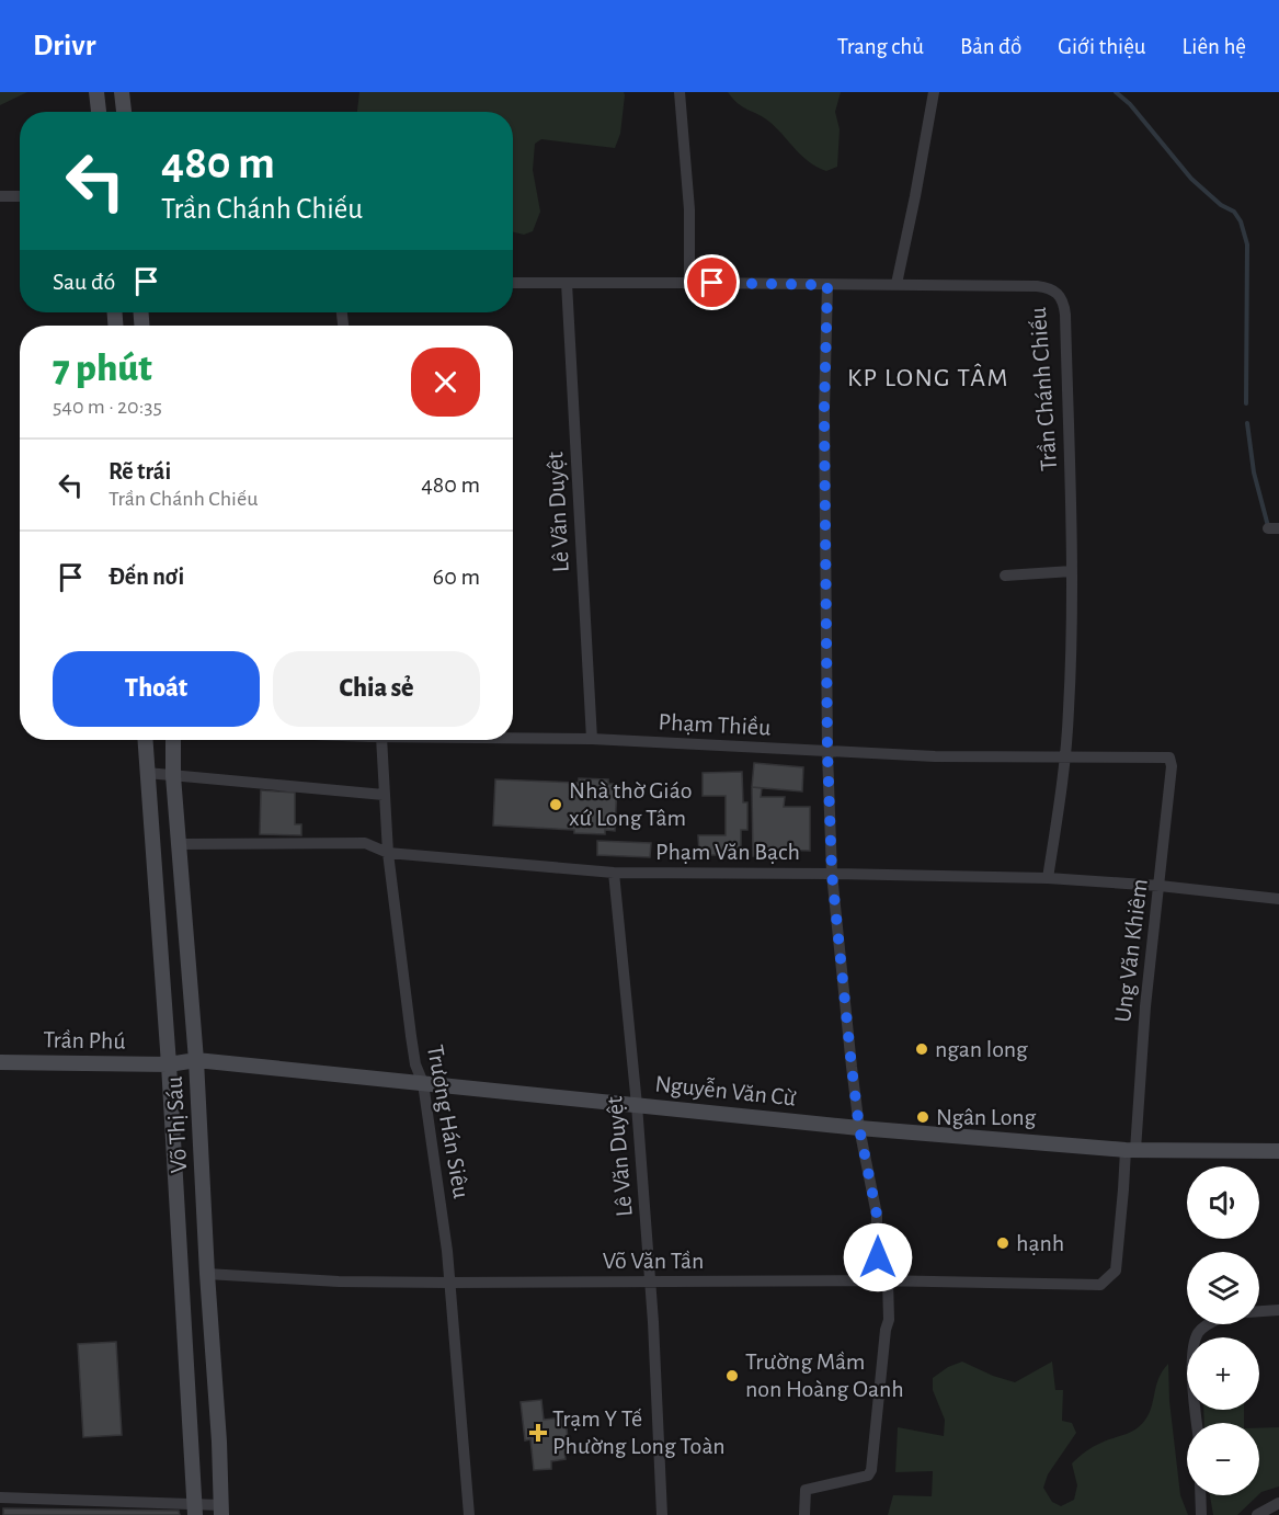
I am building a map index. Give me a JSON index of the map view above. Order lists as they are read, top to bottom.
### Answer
{
  "streets": {
    "main road": ["Trần Phú", "Nguyễn Văn Cừ", "Võ Thị Sáu"],
    "street": [
      "Trần Chánh Chiếu",
      "Lê Văn Duyệt",
      "Phạm Thiều",
      "Phạm Văn Bạch",
      "Ung Văn Khiêm",
      "Trương Hán Siêu",
      "Võ Văn Tần"
    ]
  },
  "crossings": [
    ["Trần Chánh Chiếu", "Lê Văn Duyệt"],
    ["Trần Chánh Chiếu", "Phạm Thiều"],
    ["Trần Chánh Chiếu", "Phạm Văn Bạch"],
    ["Lê Văn Duyệt", "Phạm Thiều"],
    ["Lê Văn Duyệt", "Phạm Văn Bạch"],
    ["Lê Văn Duyệt", "Nguyễn Văn Cừ"],
    ["Lê Văn Duyệt", "Võ Văn Tần"],
    ["Phạm Thiều", "Ung Văn Khiêm"],
    ["Phạm Văn Bạch", "Ung Văn Khiêm"],
    ["Phạm Văn Bạch", "Trương Hán Siêu"],
    ["Phạm Văn Bạch", "Võ Thị Sáu"],
    ["Ung Văn Khiêm", "Nguyễn Văn Cừ"],
    ["Ung Văn Khiêm", "Võ Văn Tần"],
    ["Trần Phú", "Nguyễn Văn Cừ"],
    ["Trần Phú", "Võ Thị Sáu"],
    ["Nguyễn Văn Cừ", "Trương Hán Siêu"],
    ["Nguyễn Văn Cừ", "Võ Thị Sáu"],
    ["Trương Hán Siêu", "Võ Văn Tần"],
    ["Võ Thị Sáu", "Võ Văn Tần"]
  ],
  "districts": ["KP LONG TÂM"],
  "places": {
    "other": [
      "Nhà thờ Giáo xứ Long Tâm",
      "ngan long",
      "Ngân Long",
      "hạnh",
      "Trường Mầm non Hoàng Oanh"
    ],
    "health": ["Trạm Y Tế Phường Long Toàn"]
  },
  "page": {
    "header": "Drivr",
    "nav": [
      "Trang chủ",
      "Bản đồ",
      "Giới thiệu",
      "Liên hệ"
    ],
    "turn": ["480 m", "Trần Chánh Chiếu"],
    "then": "Sau đó",
    "heading": ["7 phút", "540 m · 20:35"],
    "list": [
      {
        "name": "Rẽ trái",
        "note": "Trần Chánh Chiếu",
        "value": "480 m"
      },
      {
        "name": "Đến nơi",
        "value": "60 m"
      }
    ],
    "buttons": ["Thoát", "Chia sẻ"],
    "map_buttons": ["+", "−"]
  }
}
